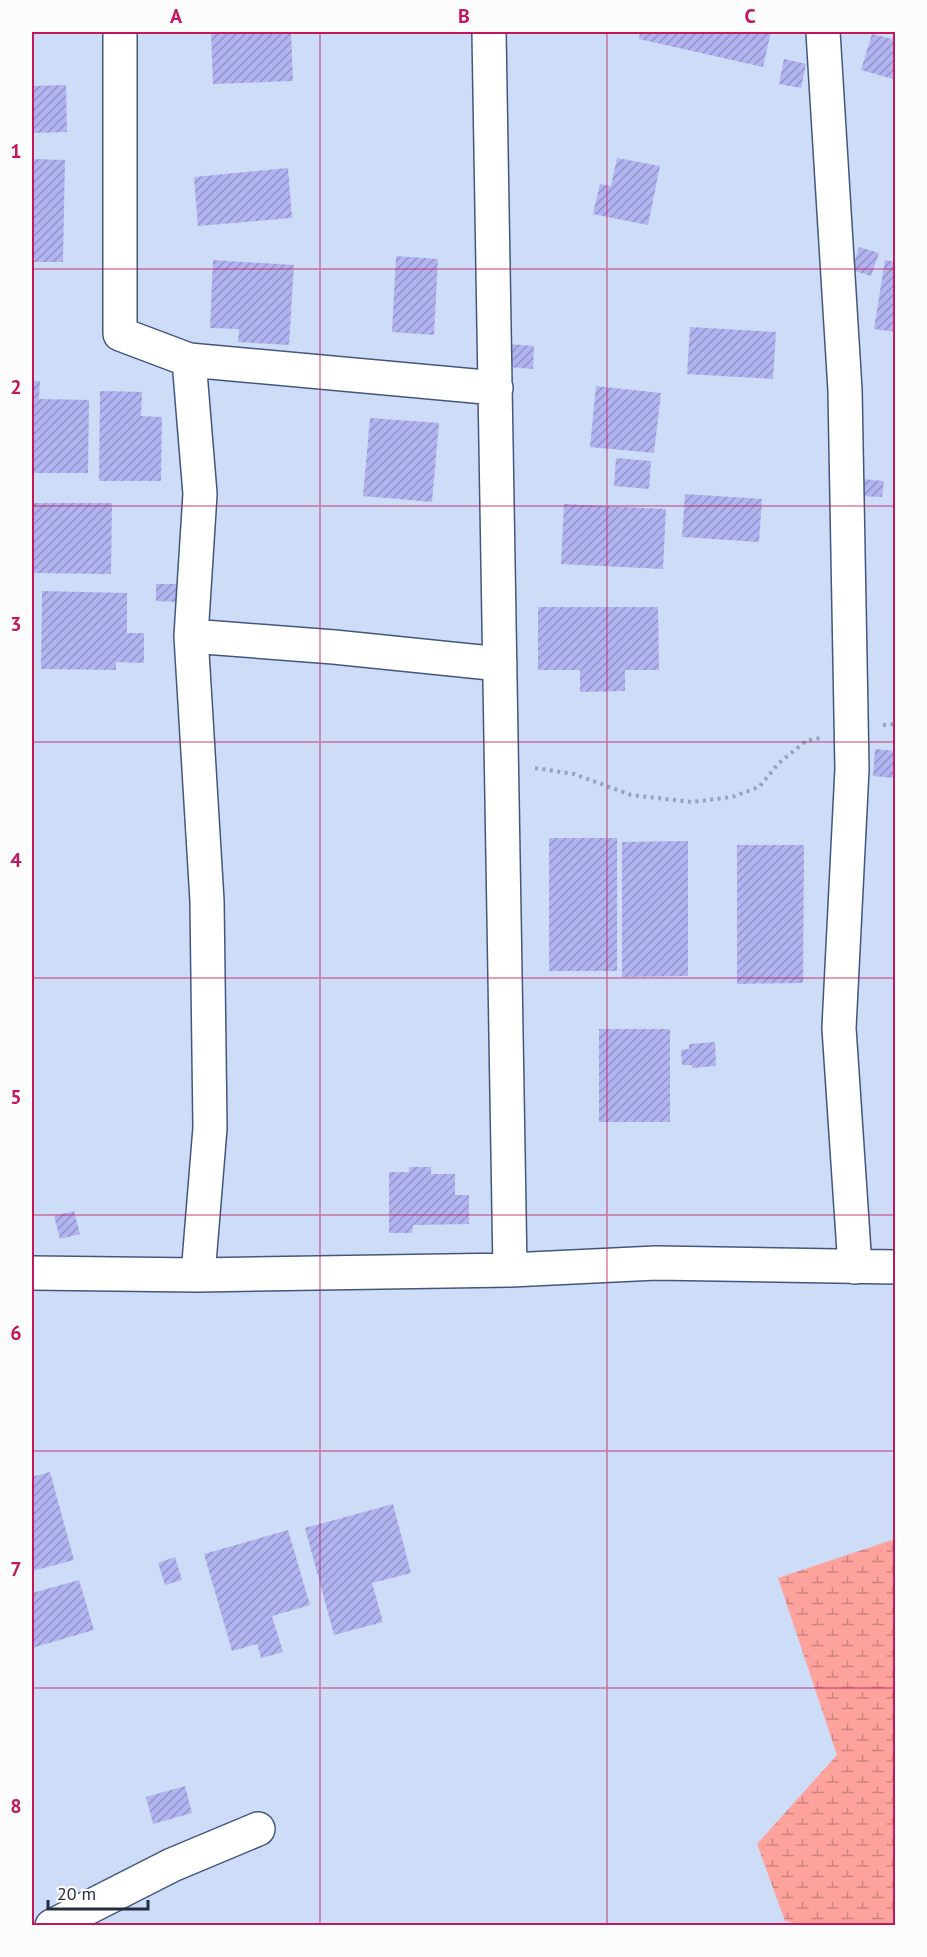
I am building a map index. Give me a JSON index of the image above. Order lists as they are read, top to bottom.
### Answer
{
  "scale_bar": "20 m",
  "grid": {
    "columns": ["A", "B", "C"],
    "rows": [
      "1",
      "2",
      "3",
      "4",
      "5",
      "6",
      "7",
      "8"
    ]
  }
}
